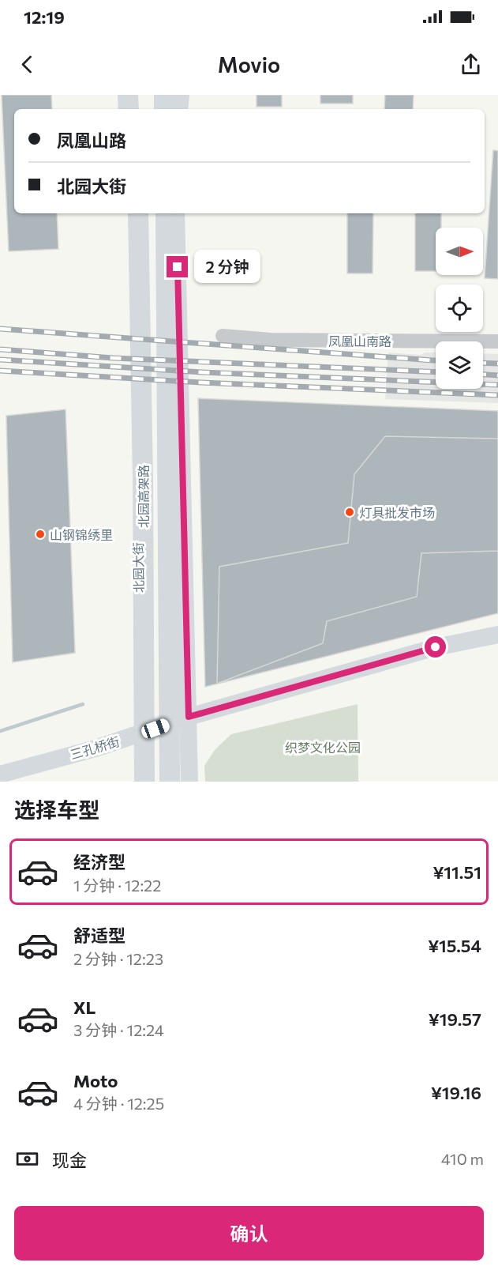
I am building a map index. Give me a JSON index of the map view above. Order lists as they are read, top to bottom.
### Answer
{
  "streets": {
    "highway": ["北园高架路"],
    "main road": ["北园大街", "三孔桥街"],
    "street": ["凤凰山南路"]
  },
  "crossings": [
    ["北园大街", "三孔桥街"]
  ],
  "parks": ["织梦文化公园"],
  "places": ["灯具批发市场", "山钢锦绣里"],
  "north": "right",
  "page": {
    "status": "12:19",
    "header": "Movio",
    "banner": ["凤凰山路", "北园大街"],
    "bubble": "2 分钟",
    "heading": "选择车型",
    "list": [
      {
        "name": "经济型",
        "note": "1 分钟 · 12:22",
        "value": "¥11.51"
      },
      {
        "name": "舒适型",
        "note": "2 分钟 · 12:23",
        "value": "¥15.54"
      },
      {
        "name": "XL",
        "note": "3 分钟 · 12:24",
        "value": "¥19.57"
      },
      {
        "name": "Moto",
        "note": "4 分钟 · 12:25",
        "value": "¥19.16"
      }
    ],
    "pay": ["现金", "410 m"],
    "buttons": "确认"
  }
}
